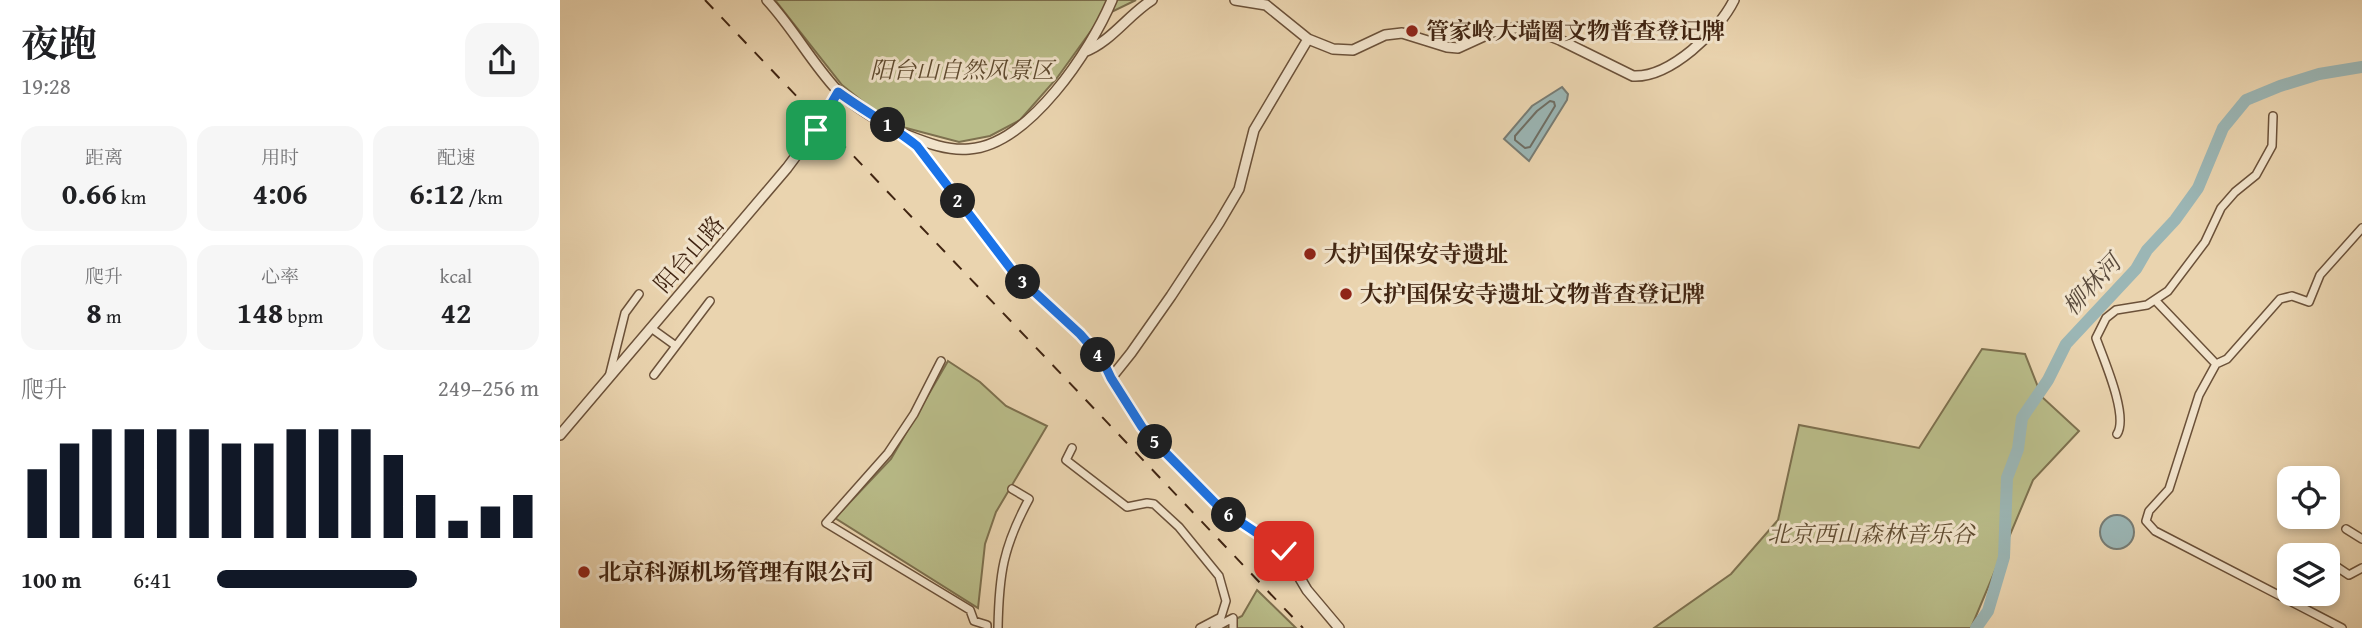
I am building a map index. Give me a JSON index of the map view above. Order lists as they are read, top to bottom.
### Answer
{
  "streets": {
    "street": ["阳台山路"]
  },
  "water": ["柳林河"],
  "parks": ["阳台山自然风景区", "北京西山森林音乐谷"],
  "places": [
    "管家岭大墙圈文物普查登记牌",
    "大护国保安寺遗址",
    "大护国保安寺遗址文物普查登记牌",
    "北京科源机场管理有限公司"
  ],
  "page": {
    "heading": ["夜跑", "19:28"],
    "pins": [
      "1",
      "2",
      "3",
      "4",
      "5",
      "6"
    ],
    "stats": [
      ["距离", "0.66 km"],
      ["用时", "4:06"],
      ["配速", "6:12 /km"],
      ["爬升", "8 m"],
      ["心率", "148 bpm"],
      ["kcal", "42"]
    ],
    "chart": ["爬升", "249–256 m"],
    "list": [
      {
        "name": "100 m",
        "note": "6:41"
      }
    ]
  }
}
